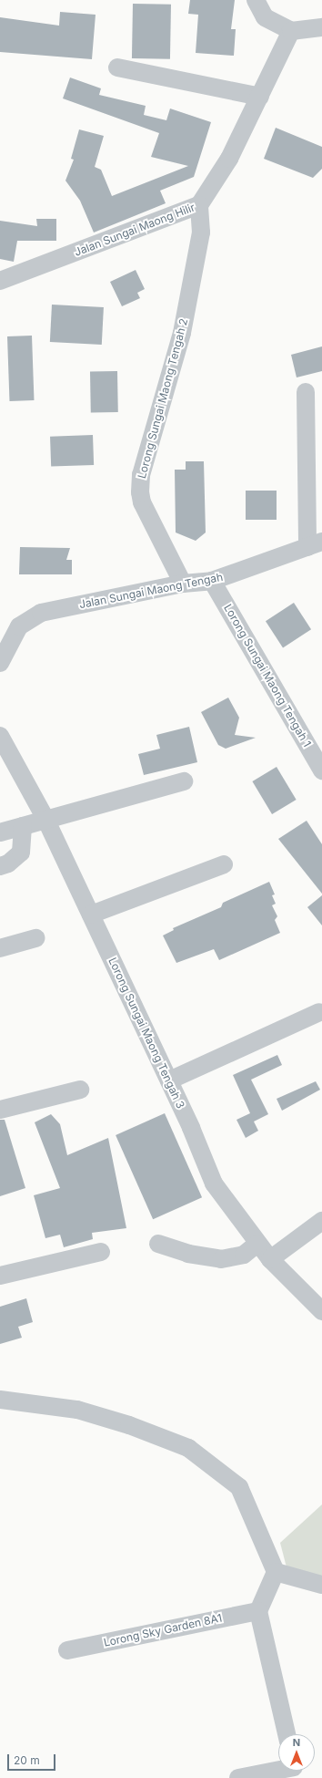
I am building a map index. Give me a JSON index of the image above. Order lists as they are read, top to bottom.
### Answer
{
  "streets": {
    "street": [
      "Jalan Sungai Maong Hilir",
      "Lorong Sungai Maong Tengah 2",
      "Jalan Sungai Maong Tengah",
      "Lorong Sungai Maong Tengah 1",
      "Lorong Sungai Maong Tengah 3",
      "Lorong Sky Garden 8A1"
    ]
  },
  "crossings": [
    ["Jalan Sungai Maong Hilir", "Lorong Sungai Maong Tengah 2"],
    ["Lorong Sungai Maong Tengah 2", "Jalan Sungai Maong Tengah"],
    ["Jalan Sungai Maong Tengah", "Lorong Sungai Maong Tengah 1"]
  ],
  "scale_bar": "20 m",
  "north": "top"
}
